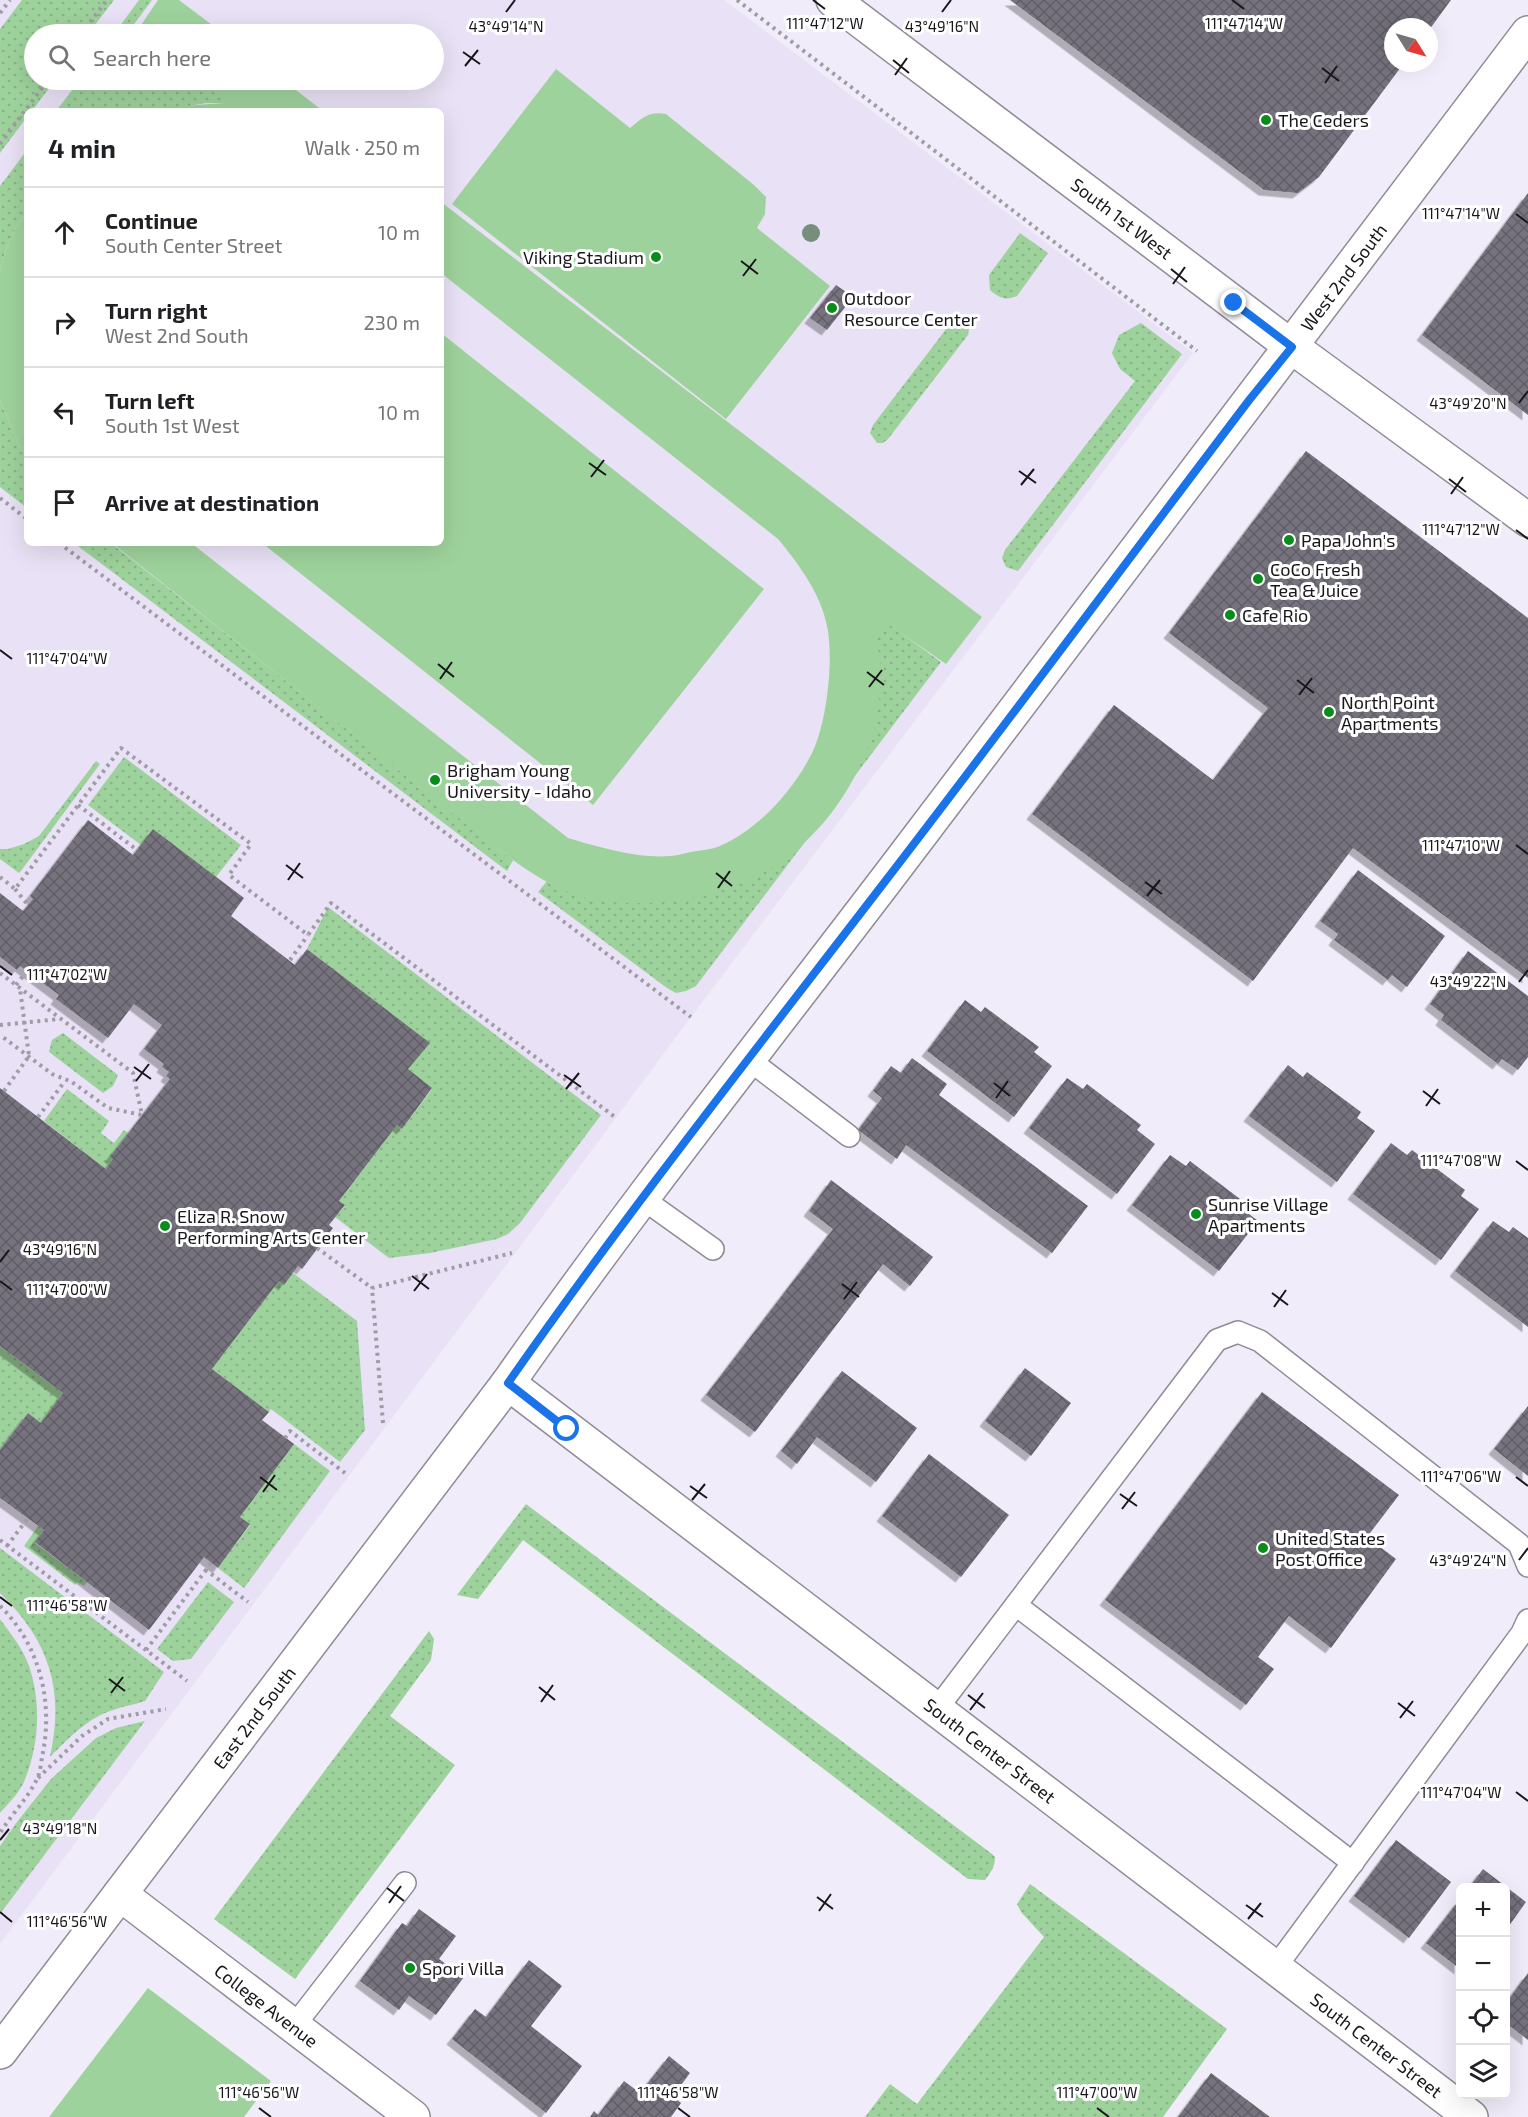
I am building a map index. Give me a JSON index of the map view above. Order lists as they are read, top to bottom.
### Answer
{
  "streets": {
    "street": [
      "South 1st West",
      "West 2nd South",
      "East 2nd South",
      "South Center Street",
      "College Avenue"
    ]
  },
  "crossings": [
    ["South 1st West", "West 2nd South"],
    ["West 2nd South", "East 2nd South"],
    ["West 2nd South", "South Center Street"],
    ["East 2nd South", "South Center Street"],
    ["East 2nd South", "College Avenue"]
  ],
  "places": [
    "The Ceders",
    "Viking Stadium",
    "Outdoor Resource Center",
    "Papa John's",
    "CoCo Fresh Tea & Juice",
    "Cafe Rio",
    "North Point Apartments",
    "Brigham Young University - Idaho",
    "Sunrise Village Apartments",
    "Eliza R. Snow Performing Arts Center",
    "United States Post Office",
    "Spori Villa"
  ],
  "north": "bottom right",
  "page": {
    "search": "Search here",
    "heading": ["4 min", "Walk · 250 m"],
    "list": [
      ["Continue", "South Center Street", "10 m"],
      ["Turn right", "West 2nd South", "230 m"],
      ["Turn left", "South 1st West", "10 m"],
      "Arrive at destination"
    ],
    "map_buttons": ["+", "−"]
  },
  "coordinates": [
    "111°47'12\"W",
    "111°47'14\"W",
    "43°49'14\"N",
    "43°49'16\"N",
    "43°49'20\"N",
    "111°47'04\"W",
    "111°47'10\"W",
    "111°47'02\"W",
    "43°49'22\"N",
    "111°47'08\"W",
    "111°47'00\"W",
    "111°47'06\"W",
    "43°49'24\"N",
    "111°46'58\"W",
    "43°49'18\"N",
    "111°46'56\"W"
  ]
}
